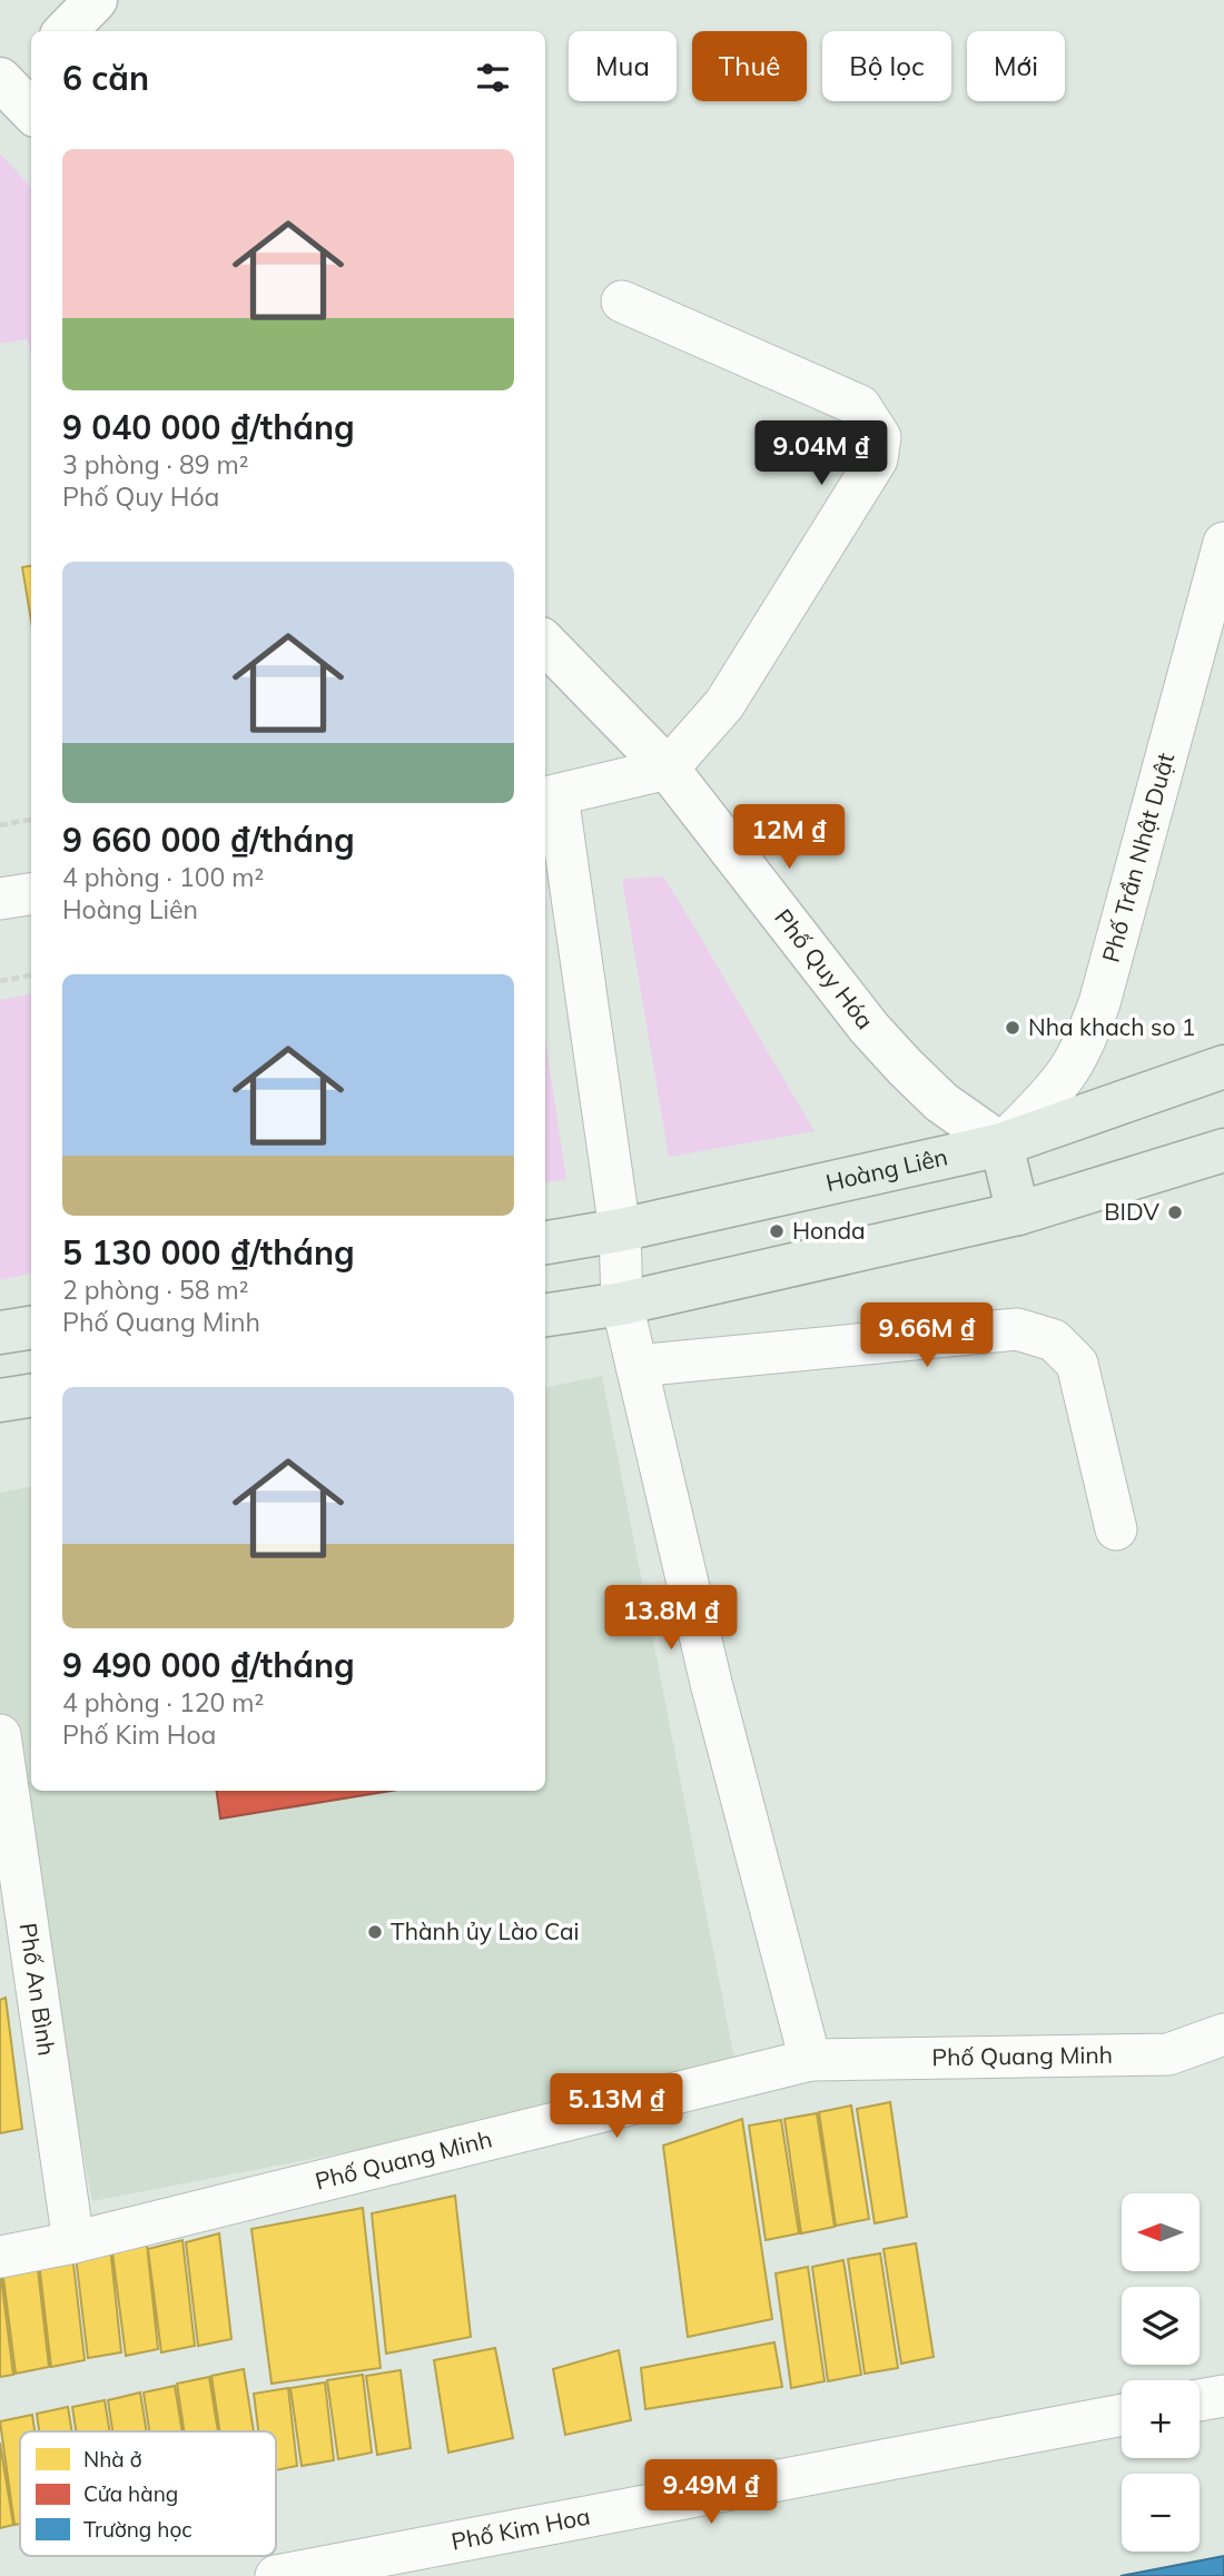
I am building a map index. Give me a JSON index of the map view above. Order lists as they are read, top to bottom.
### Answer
{
  "streets": {
    "main road": ["Hoàng Liên"],
    "street": [
      "Phố Trần Nhật Duật",
      "Phố Quy Hóa",
      "Phố An Bình",
      "Phố Quang Minh",
      "Phố Kim Hoa"
    ]
  },
  "crossings": [
    ["Phố Trần Nhật Duật", "Phố Quy Hóa"],
    ["Phố Trần Nhật Duật", "Hoàng Liên"],
    ["Phố Quy Hóa", "Hoàng Liên"],
    ["Phố An Bình", "Phố Quang Minh"]
  ],
  "places": [
    "Nha khach so 1",
    "BIDV",
    "Honda",
    "Thành ủy Lào Cai"
  ],
  "legend": ["Nhà ở", "Cửa hàng", "Trường học"],
  "north": "left",
  "page": {
    "chip": [
      "Mua",
      "Thuê",
      "Bộ lọc",
      "Mới"
    ],
    "heading": "6 căn",
    "list": [
      {
        "name": "9 040 000 ₫/tháng",
        "note": "3 phòng · 89 m² · Phố Quy Hóa"
      },
      {
        "name": "9 660 000 ₫/tháng",
        "note": "4 phòng · 100 m² · Hoàng Liên"
      },
      {
        "name": "5 130 000 ₫/tháng",
        "note": "2 phòng · 58 m² · Phố Quang Minh"
      },
      {
        "name": "9 490 000 ₫/tháng",
        "note": "4 phòng · 120 m² · Phố Kim Hoa"
      }
    ],
    "price": [
      "9.04M ₫",
      "12M ₫",
      "9.66M ₫",
      "13.8M ₫",
      "5.13M ₫",
      "9.49M ₫"
    ],
    "map_buttons": ["+", "−"]
  }
}
